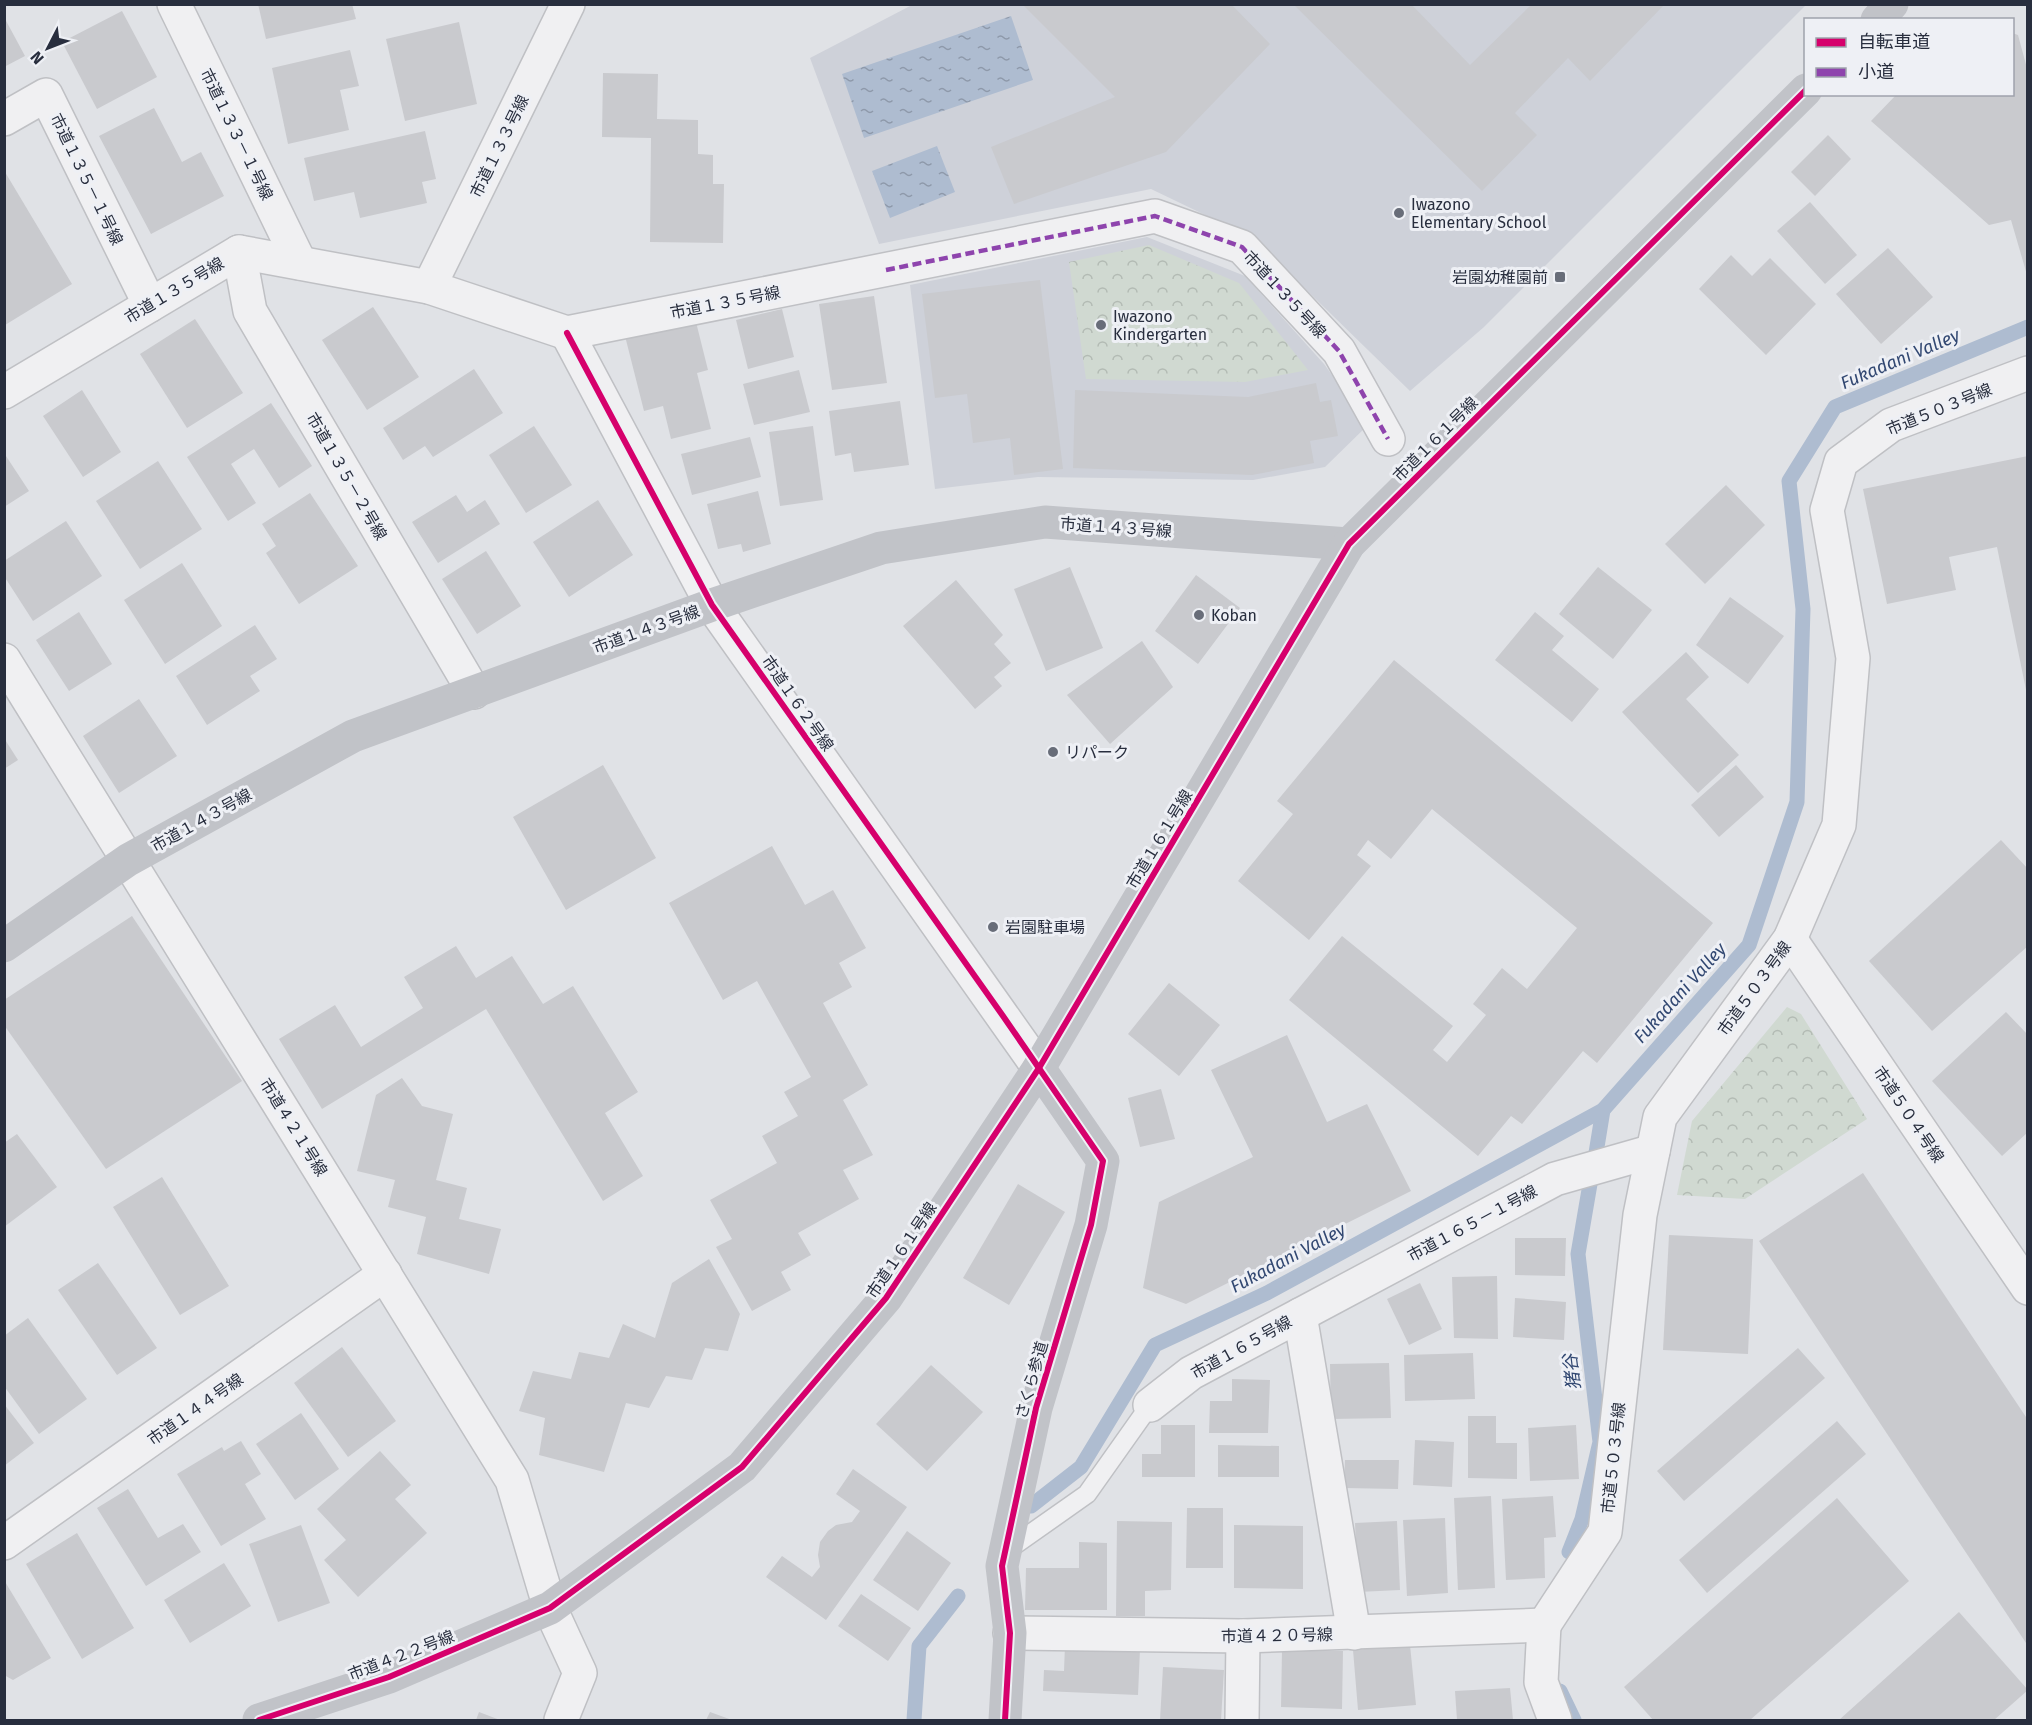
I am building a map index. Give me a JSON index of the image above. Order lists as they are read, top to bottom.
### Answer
{
  "streets": {
    "street": [
      "市道１３３－１号線",
      "市道１３３号線",
      "市道１３５－１号線",
      "市道１３５号線",
      "市道５０３号線",
      "市道１６１号線",
      "市道１３５－２号線",
      "市道１４３号線",
      "市道１６２号線",
      "市道５０４号線",
      "市道４２１号線",
      "市道１６５－１号線",
      "市道１６５号線",
      "さくら参道",
      "市道１４４号線",
      "市道４２０号線",
      "市道４２２号線"
    ]
  },
  "crossings": [
    ["市道１３３－１号線", "市道１３５号線"],
    ["市道１３３号線", "市道１３５号線"],
    ["市道１３５－１号線", "市道１３５号線"],
    ["市道１３５号線", "市道１３５－２号線"],
    ["市道１３５号線", "市道１６２号線"],
    ["市道５０３号線", "市道５０４号線"],
    ["市道５０３号線", "市道１６５－１号線"],
    ["市道５０３号線", "市道４２０号線"],
    ["市道１６１号線", "市道１４３号線"],
    ["市道１６１号線", "市道１６２号線"],
    ["市道１６１号線", "市道４２１号線"],
    ["市道１６１号線", "さくら参道"],
    ["市道１６１号線", "市道４２２号線"],
    ["市道１３５－２号線", "市道１４３号線"],
    ["市道１４３号線", "市道１６２号線"],
    ["市道１４３号線", "市道４２１号線"],
    ["市道１６２号線", "さくら参道"],
    ["市道４２１号線", "市道１４４号線"],
    ["市道４２１号線", "市道４２２号線"],
    ["市道１６５－１号線", "市道１６５号線"],
    ["市道１６５号線", "さくら参道"],
    ["市道１６５号線", "市道４２０号線"],
    ["さくら参道", "市道４２０号線"]
  ],
  "water": ["Fukadani Valley", "猪谷"],
  "places": {
    "other": [
      "Iwazono Elementary School",
      "Iwazono Kindergarten",
      "Koban",
      "リパーク",
      "岩園駐車場"
    ],
    "transit": ["岩園幼稚園前"]
  },
  "legend": ["自転車道", "小道"],
  "north": "bottom left"
}
